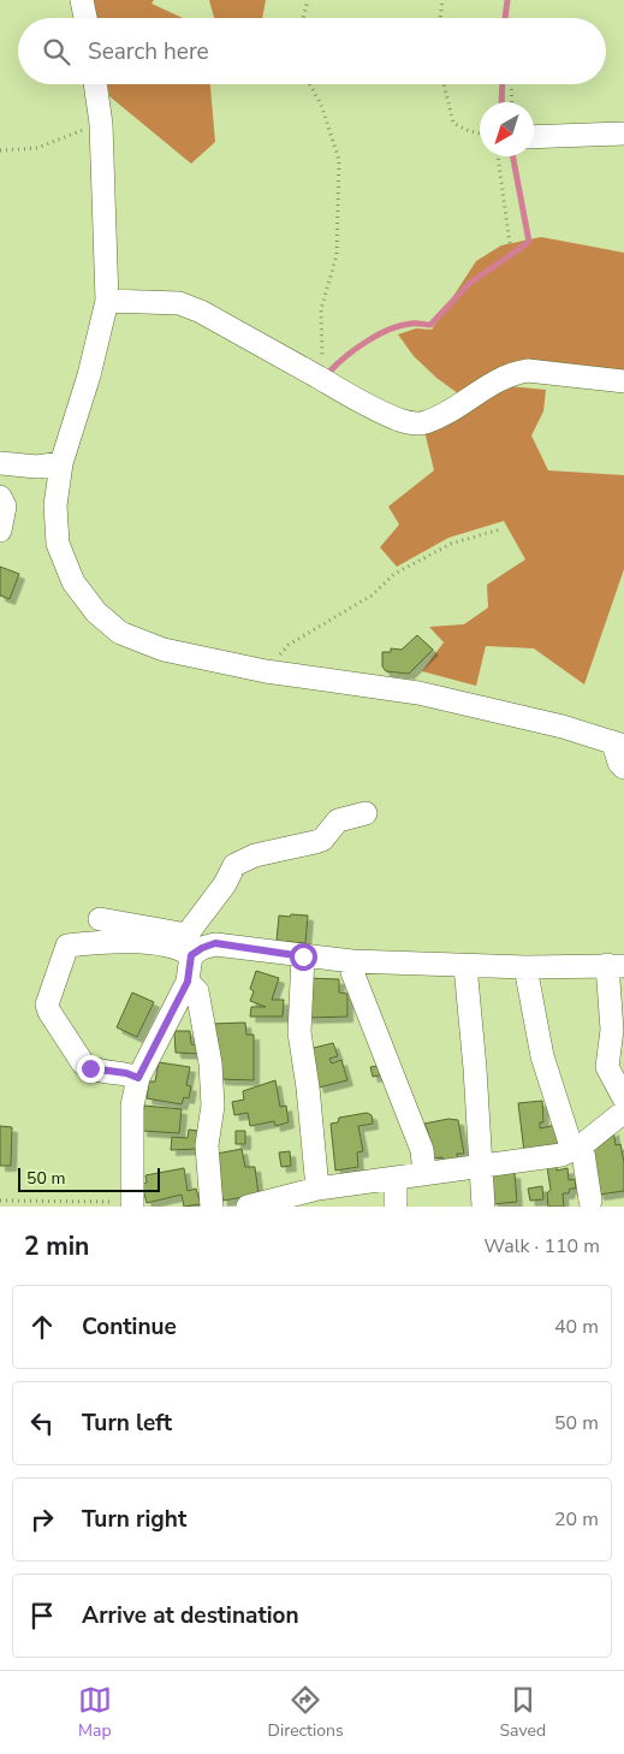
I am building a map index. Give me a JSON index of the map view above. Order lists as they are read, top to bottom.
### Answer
{
  "scale_bar": "50 m",
  "north": "bottom left",
  "page": {
    "search": "Search here",
    "scale": "50 m",
    "heading": ["2 min", "Walk · 110 m"],
    "list": [
      ["Continue", "40 m"],
      ["Turn left", "50 m"],
      ["Turn right", "20 m"],
      "Arrive at destination"
    ],
    "nav": ["Map", "Directions", "Saved"]
  }
}
